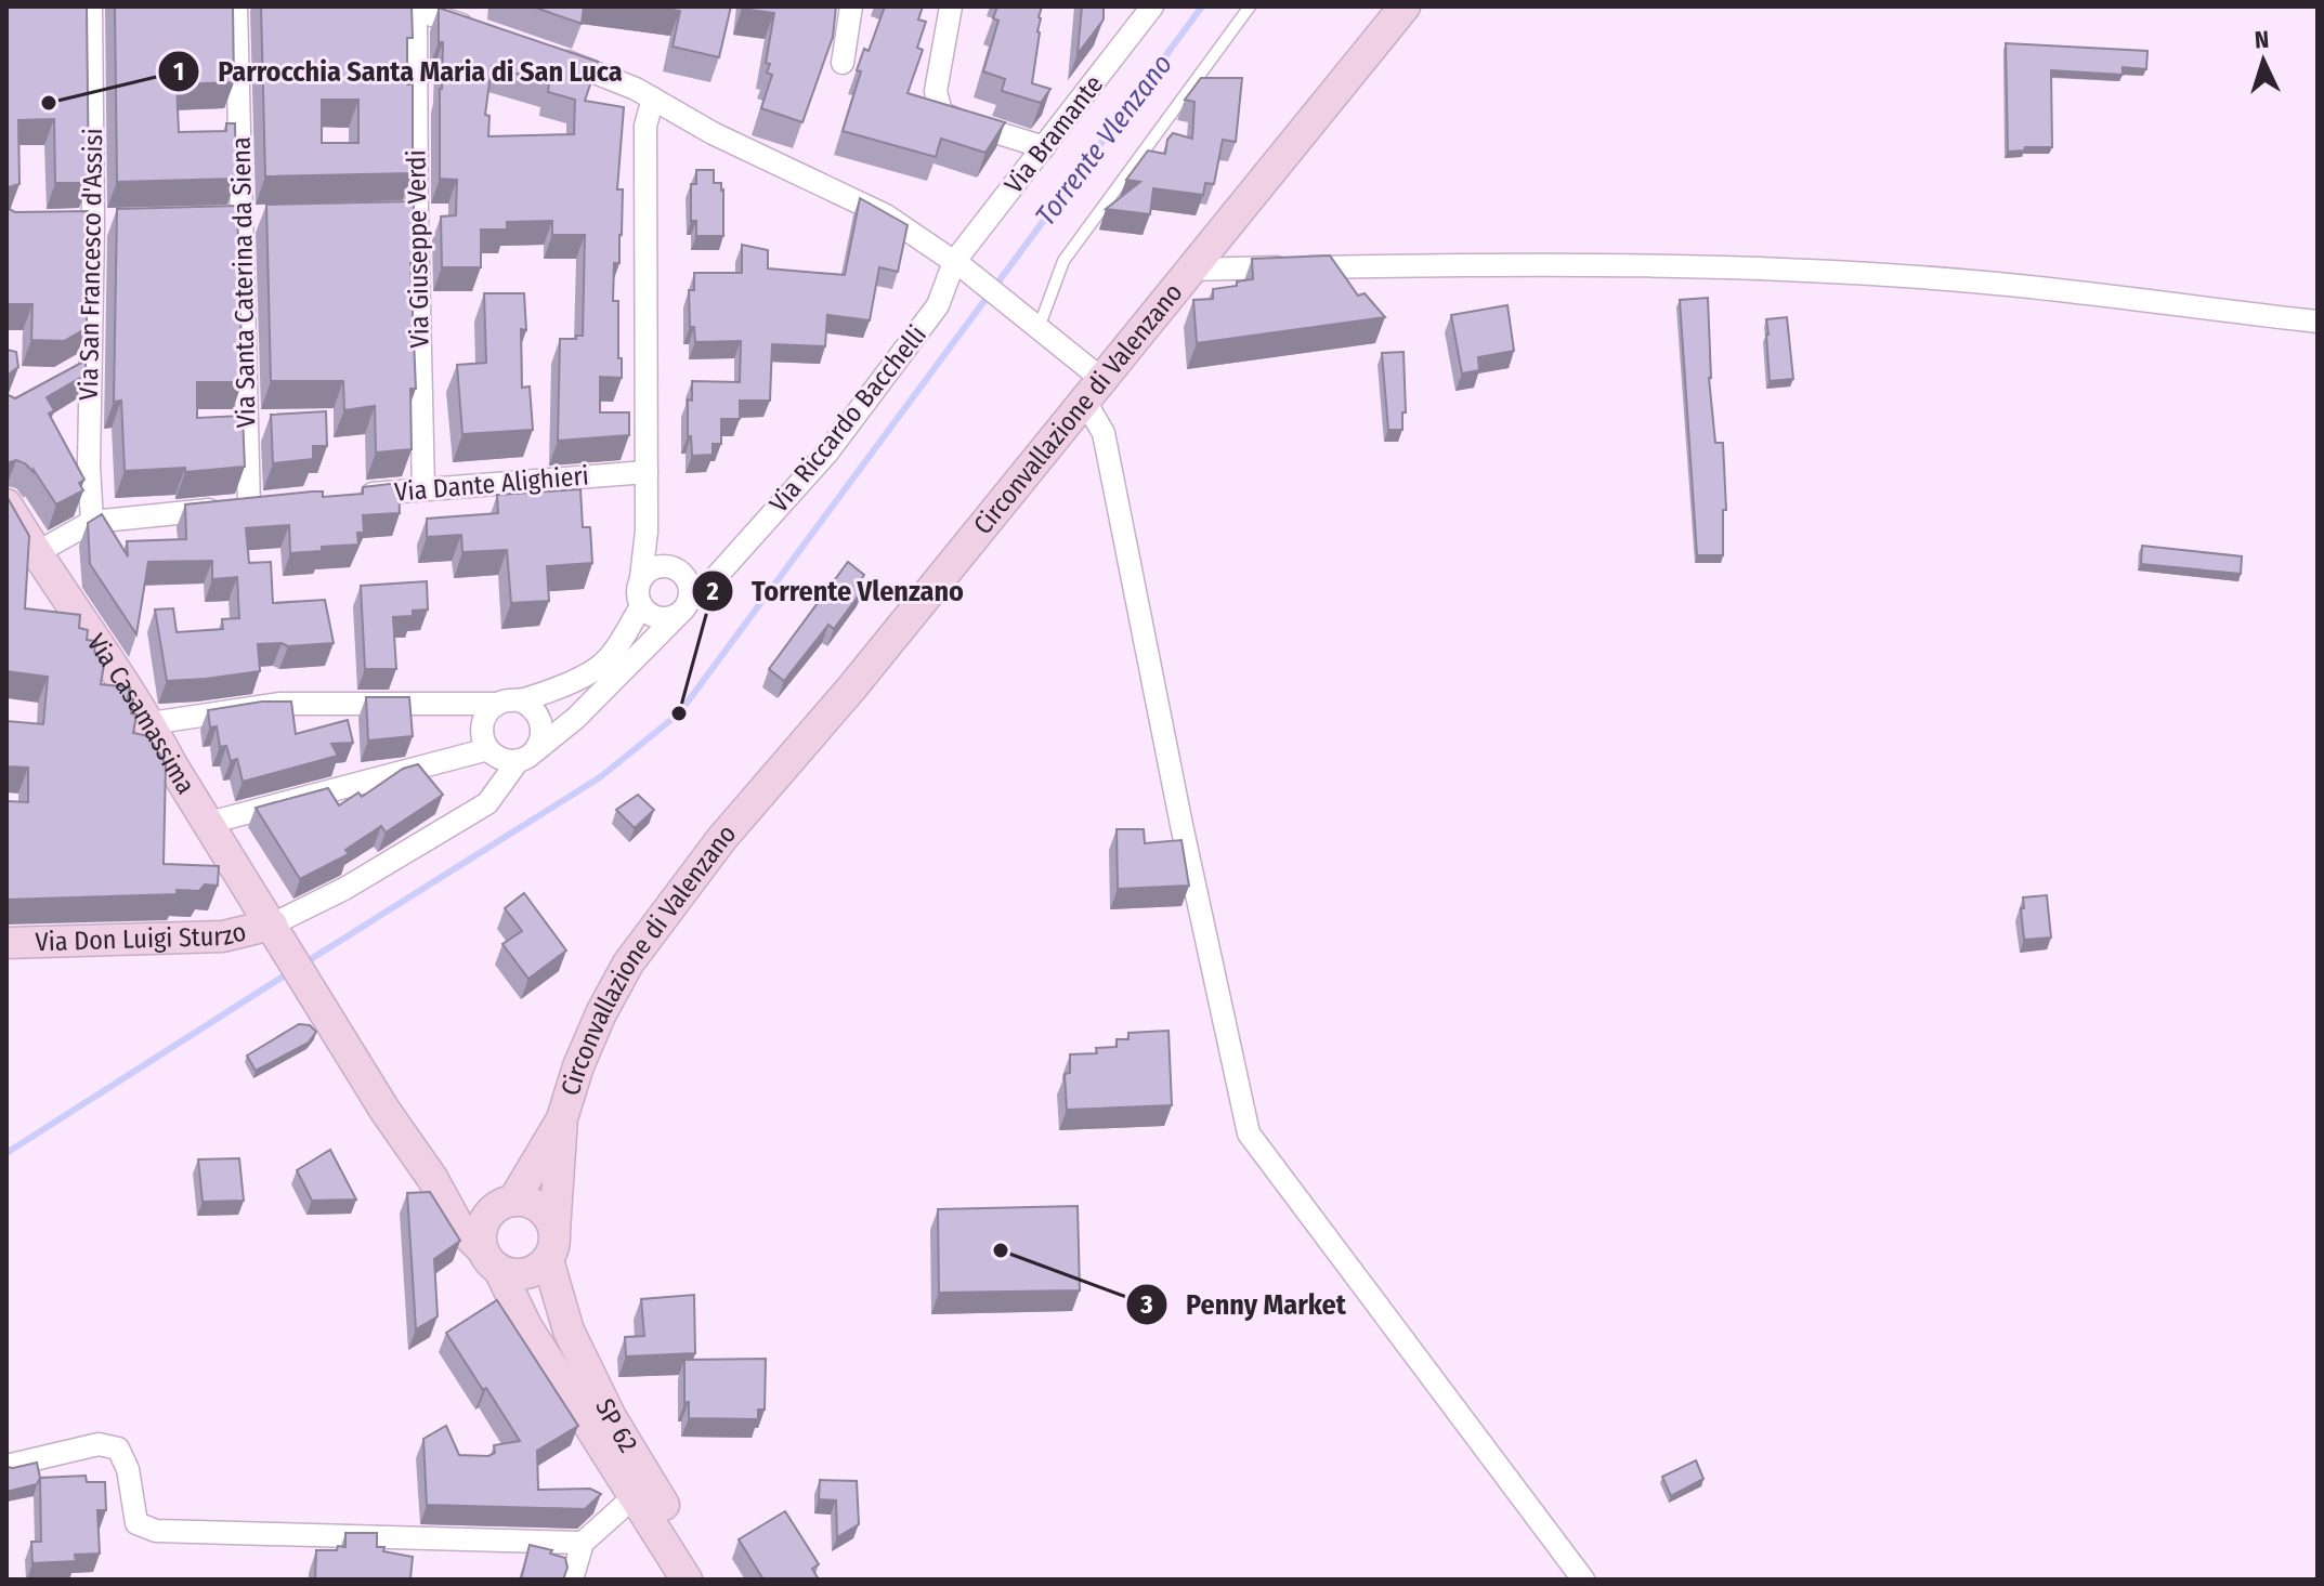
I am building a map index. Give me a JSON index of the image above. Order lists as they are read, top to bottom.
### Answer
{
  "streets": {
    "main road": [
      "Circonvallazione di Valenzano",
      "Via Casamassima",
      "Via Don Luigi Sturzo",
      "SP 62"
    ],
    "street": [
      "Via Bramante",
      "Via Giuseppe Verdi",
      "Via San Francesco d'Assisi",
      "Via Santa Caterina da Siena",
      "Via Riccardo Bacchelli",
      "Via Dante Alighieri"
    ]
  },
  "crossings": [
    ["Via Bramante", "Via Riccardo Bacchelli"],
    ["Via Giuseppe Verdi", "Via Dante Alighieri"],
    ["Via San Francesco d'Assisi", "Via Santa Caterina da Siena"],
    ["Via Casamassima", "Via Don Luigi Sturzo"],
    ["Via Casamassima", "SP 62"]
  ],
  "water": ["Torrente Vlenzano"],
  "places": ["Parrocchia Santa Maria di San Luca", "Torrente Vlenzano", "Penny Market"],
  "north": "top"
}
